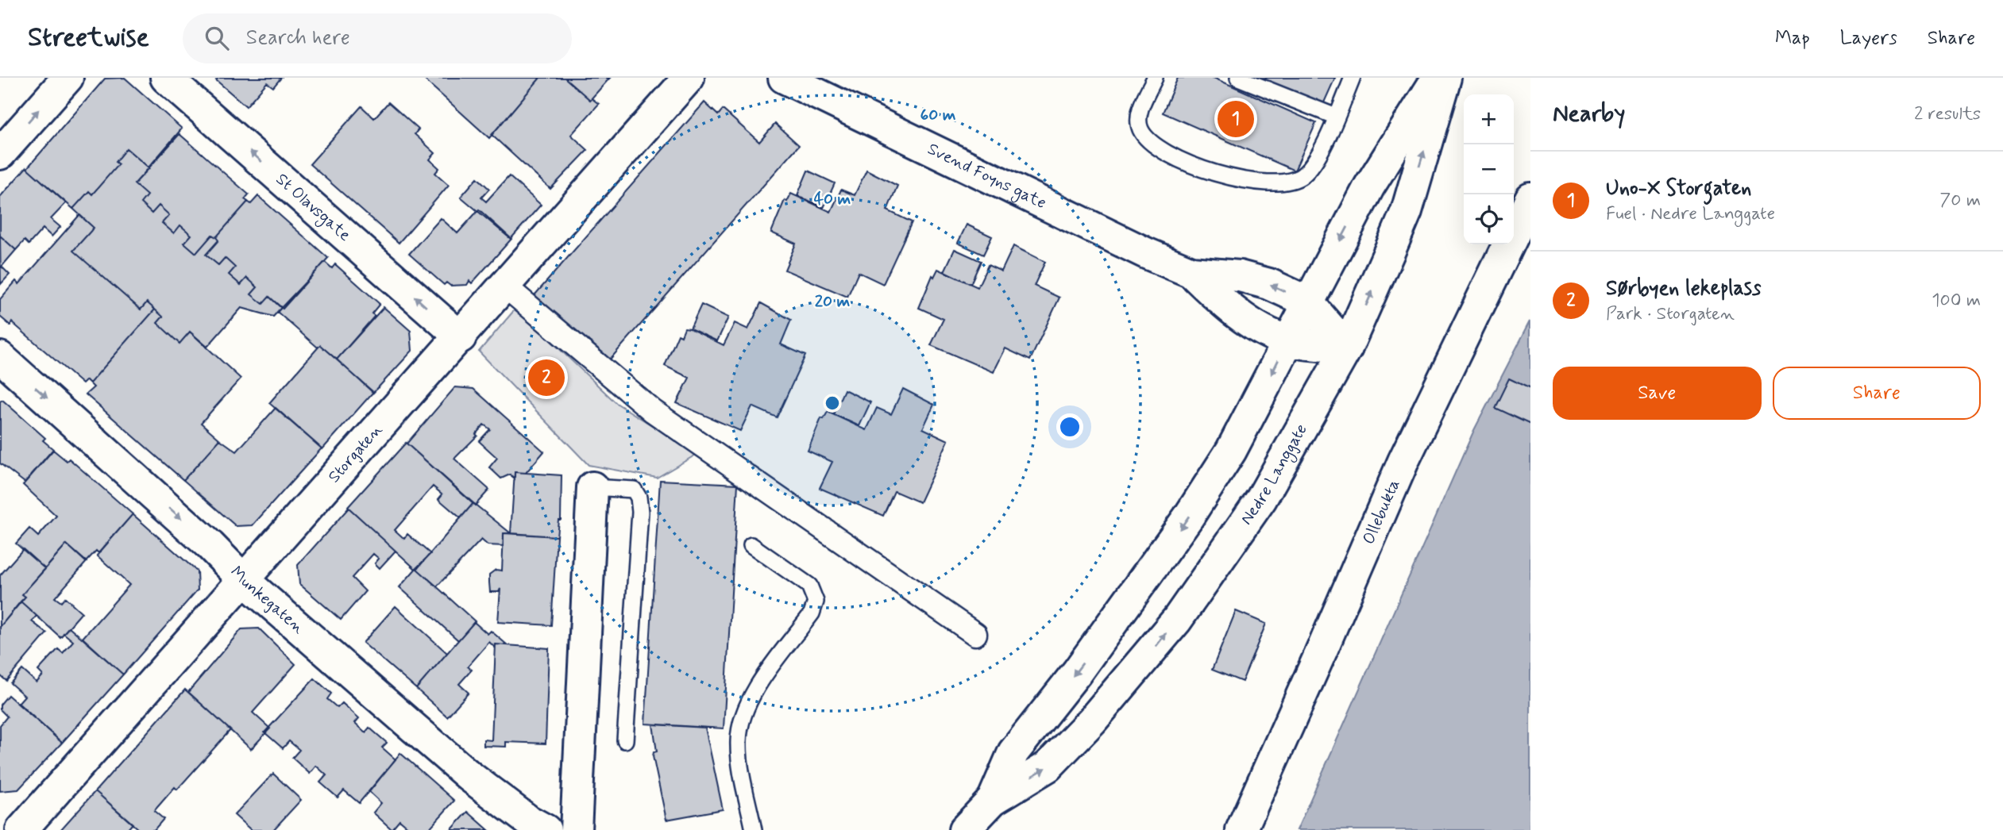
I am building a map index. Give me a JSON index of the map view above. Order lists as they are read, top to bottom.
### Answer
{
  "streets": {
    "street": [
      "Svend Foyns gate",
      "St Olavsgate",
      "Storgaten",
      "Nedre Langgate",
      "Ollebukta",
      "Munkegaten"
    ]
  },
  "crossings": [
    ["Svend Foyns gate", "Nedre Langgate"],
    ["St Olavsgate", "Storgaten"],
    ["Storgaten", "Munkegaten"]
  ],
  "one_way": ["St Olavsgate", "Munkegaten"],
  "page": {
    "header": "Streetwise",
    "search": "Search here",
    "nav": ["Map", "Layers", "Share"],
    "heading": ["Nearby", "2 results"],
    "map_buttons": ["+", "−"],
    "pins": ["1", "2"],
    "list": [
      {
        "mark": "1",
        "name": "Uno-X Storgaten",
        "note": "Fuel · Nedre Langgate",
        "value": "70 m"
      },
      {
        "mark": "2",
        "name": "Sørbyen lekeplass",
        "note": "Park · Storgaten",
        "value": "100 m"
      }
    ],
    "buttons": ["Save", "Share"]
  },
  "rings": ["60 m", "40 m", "20 m"]
}
